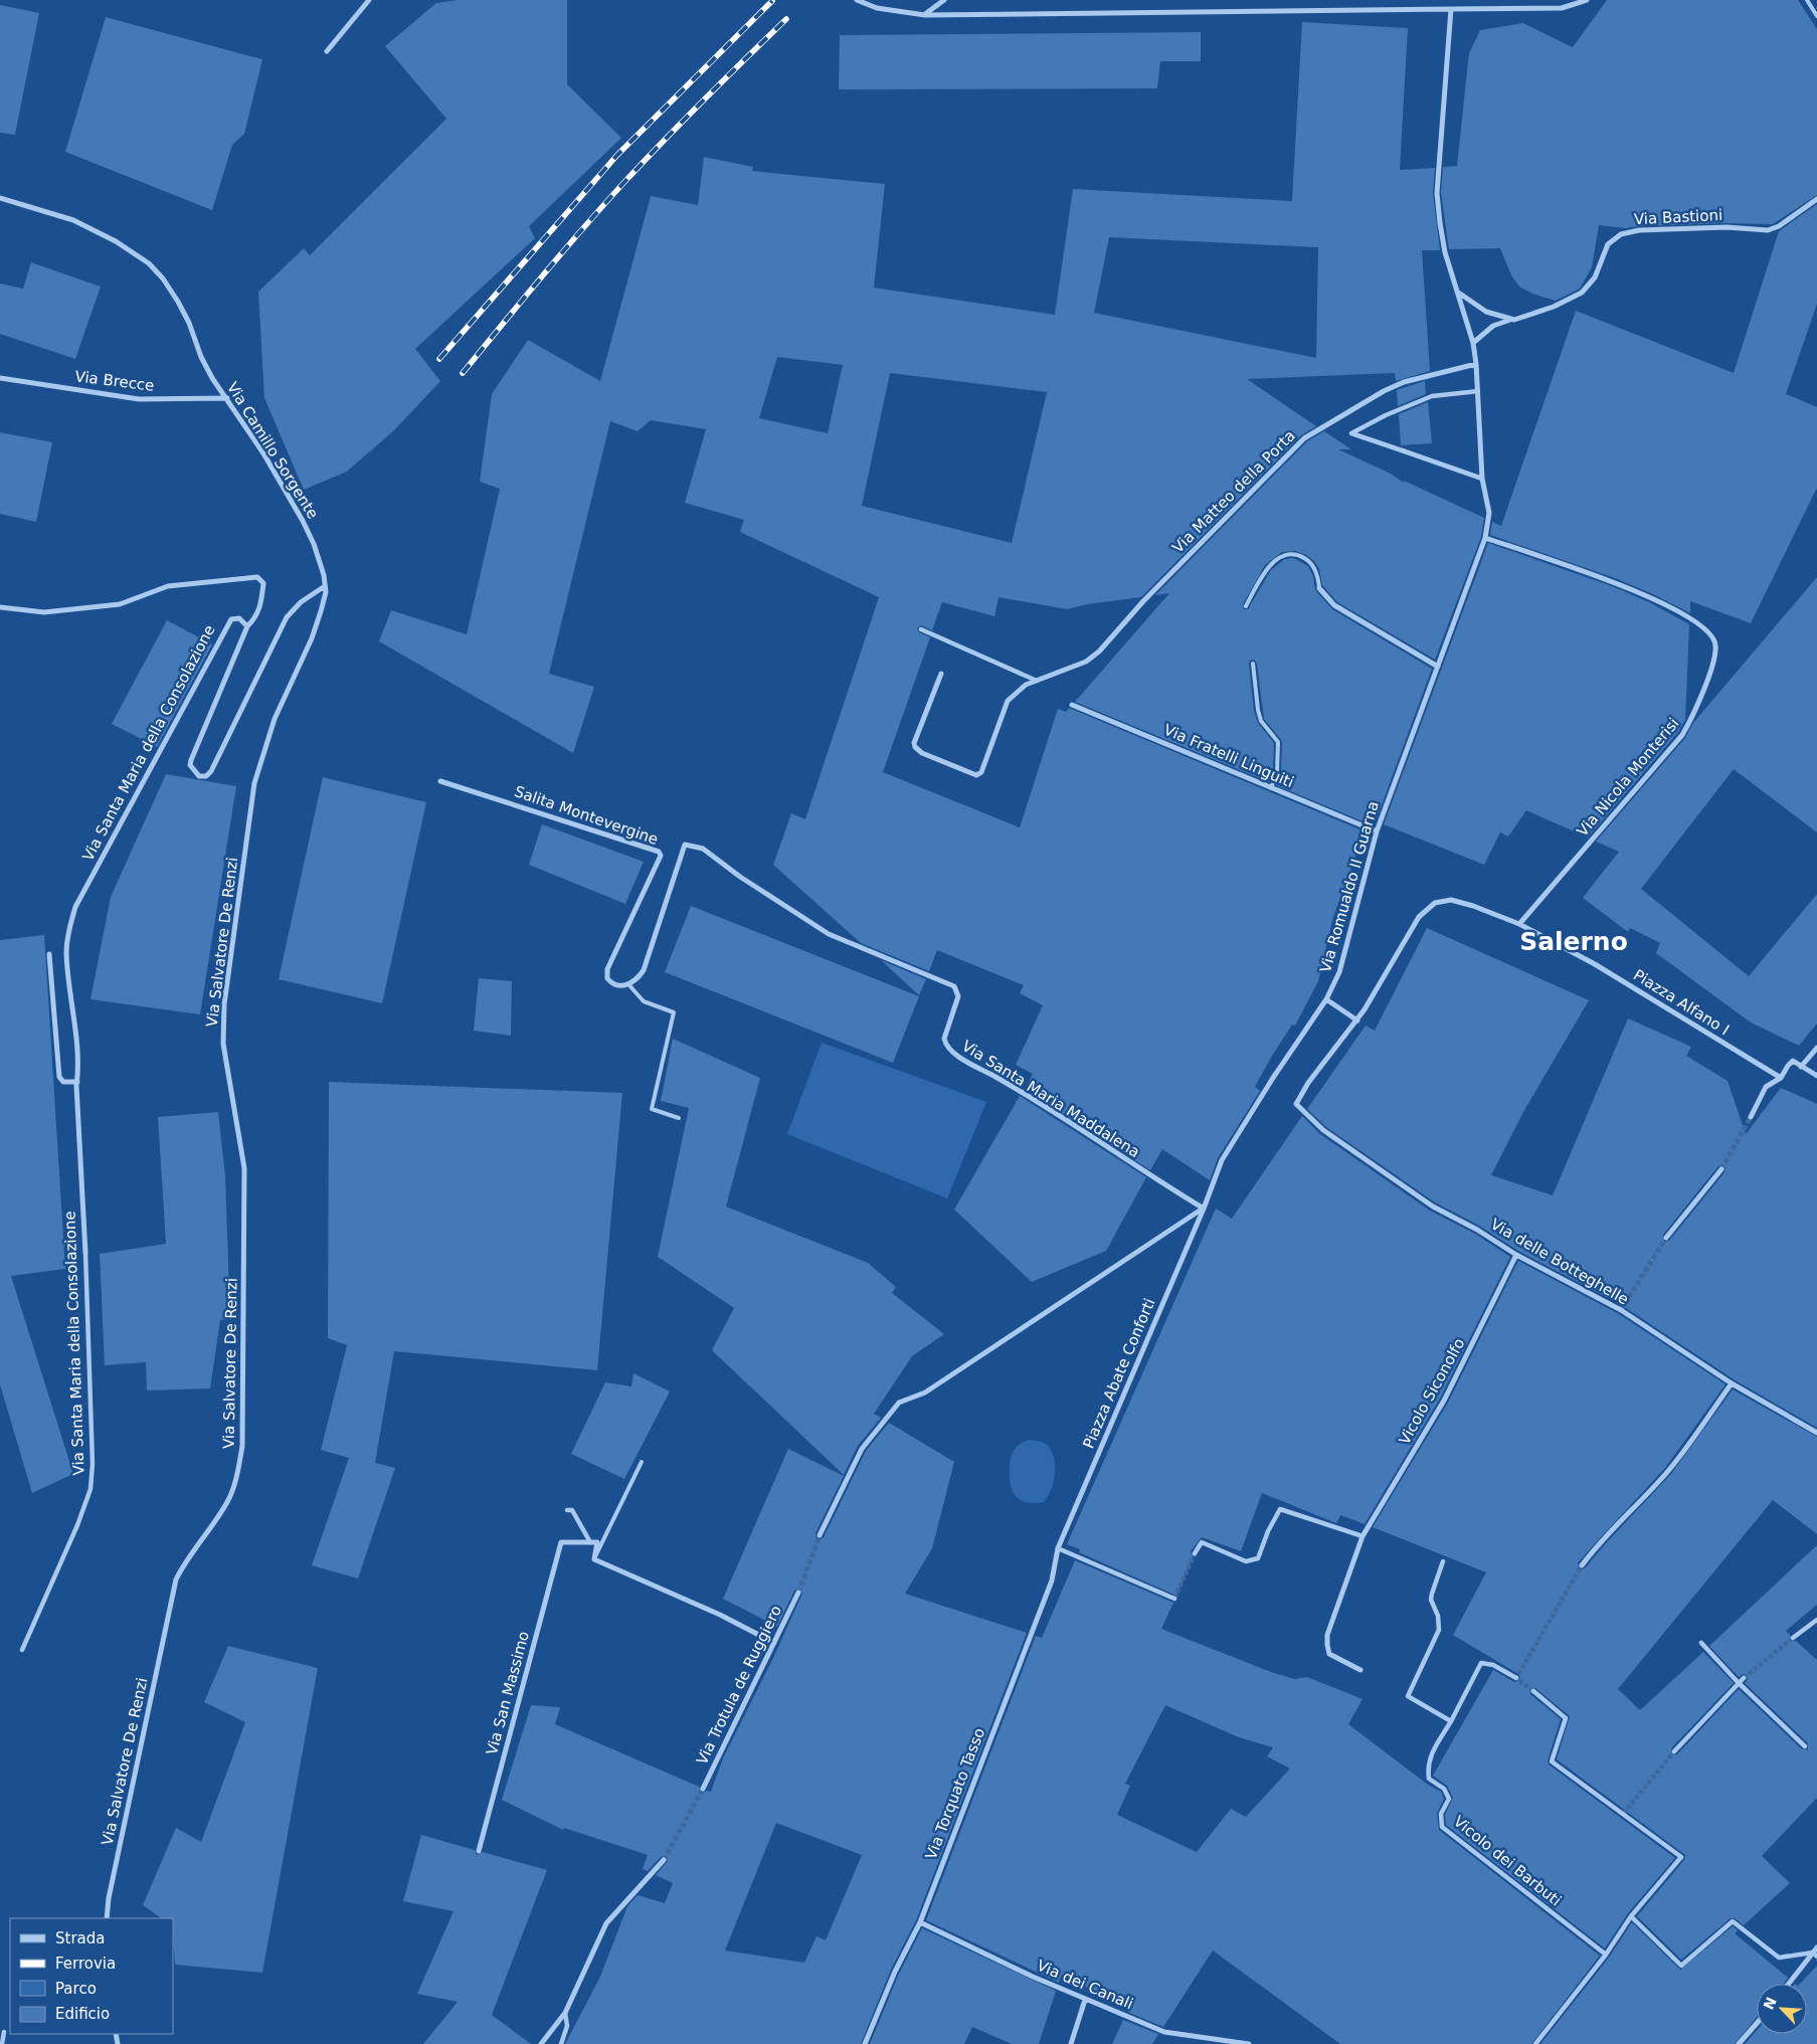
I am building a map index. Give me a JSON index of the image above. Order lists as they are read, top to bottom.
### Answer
{
  "streets": {
    "street": [
      "Via Bastioni",
      "Via Brecce",
      "Via Camillo Sorgente",
      "Via Matteo della Porta",
      "Via Santa Maria della Consolazione",
      "Via Fratelli Linguiti",
      "Via Nicola Monterisi",
      "Salita Montevergine",
      "Via Romualdo II Guarna",
      "Via Salvatore De Renzi",
      "Piazza Alfano I",
      "Via Santa Maria Maddalena",
      "Via delle Botteghelle",
      "Piazza Abate Conforti",
      "Vicolo Siconolfo",
      "Via Trotula de Ruggiero",
      "Via San Massimo",
      "Via Torquato Tasso",
      "Vicolo dei Barbuti",
      "Via dei Canali"
    ]
  },
  "crossings": [
    ["Via Brecce", "Via Camillo Sorgente"],
    ["Via Camillo Sorgente", "Via Salvatore De Renzi"],
    ["Via Fratelli Linguiti", "Via Romualdo II Guarna"],
    ["Via Nicola Monterisi", "Via Romualdo II Guarna"],
    ["Via Nicola Monterisi", "Piazza Alfano I"],
    ["Salita Montevergine", "Via Santa Maria Maddalena"],
    ["Via Romualdo II Guarna", "Via Santa Maria Maddalena"],
    ["Via Romualdo II Guarna", "Piazza Abate Conforti"],
    ["Piazza Alfano I", "Via delle Botteghelle"],
    ["Via Santa Maria Maddalena", "Piazza Abate Conforti"],
    ["Via delle Botteghelle", "Vicolo Siconolfo"],
    ["Piazza Abate Conforti", "Via Torquato Tasso"],
    ["Via Torquato Tasso", "Via dei Canali"]
  ],
  "districts": ["Salerno"],
  "legend": [
    "Strada",
    "Ferrovia",
    "Parco",
    "Edificio"
  ],
  "north": "top left"
}
